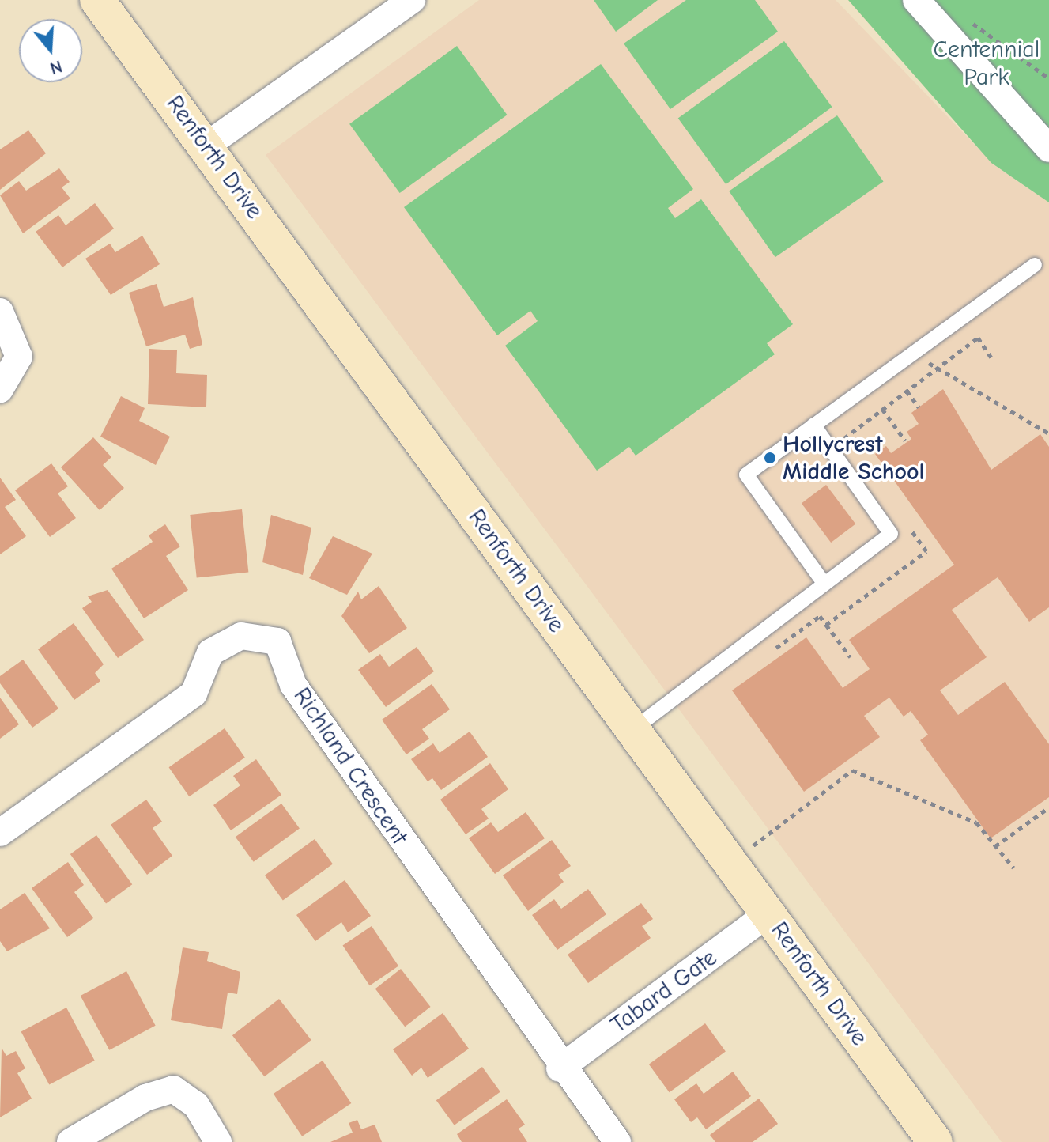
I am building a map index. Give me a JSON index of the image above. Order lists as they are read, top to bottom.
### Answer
{
  "streets": {
    "main road": ["Renforth Drive"],
    "street": ["Richland Crescent", "Tabard Gate"]
  },
  "crossings": [
    ["Renforth Drive", "Tabard Gate"],
    ["Richland Crescent", "Tabard Gate"]
  ],
  "parks": ["Centennial Park"],
  "places": ["Hollycrest Middle School"],
  "north": "bottom"
}
